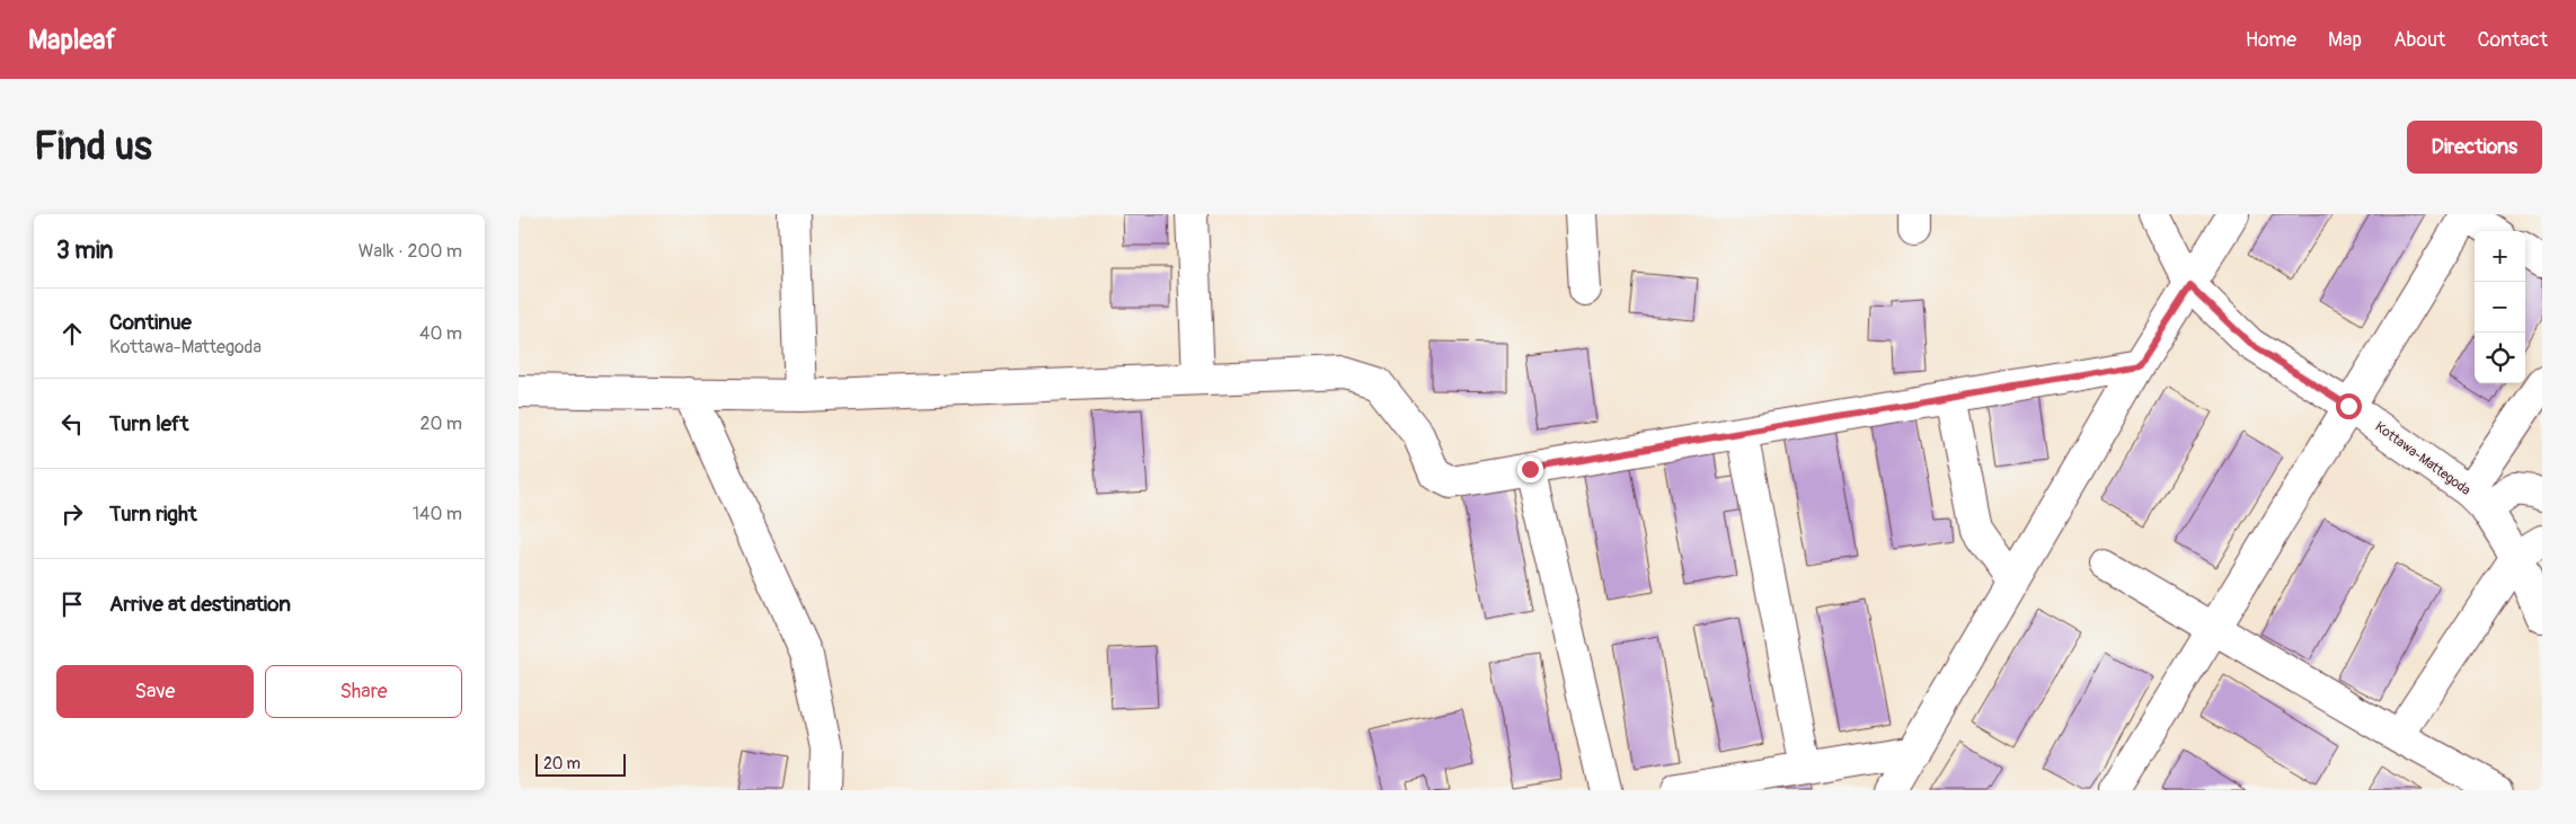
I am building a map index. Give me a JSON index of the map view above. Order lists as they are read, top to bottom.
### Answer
{
  "streets": {
    "street": ["Kottawa-Mattegoda"]
  },
  "scale_bar": "20 m",
  "page": {
    "header": "Mapleaf",
    "nav": [
      "Home",
      "Map",
      "About",
      "Contact"
    ],
    "buttons": [
      "Directions",
      ["Save", "Share"]
    ],
    "title": "Find us",
    "heading": ["3 min", "Walk · 200 m"],
    "map_buttons": ["+", "−"],
    "list": [
      ["Continue", "Kottawa-Mattegoda", "40 m"],
      ["Turn left", "20 m"],
      ["Turn right", "140 m"],
      "Arrive at destination"
    ],
    "scale": "20 m"
  }
}
